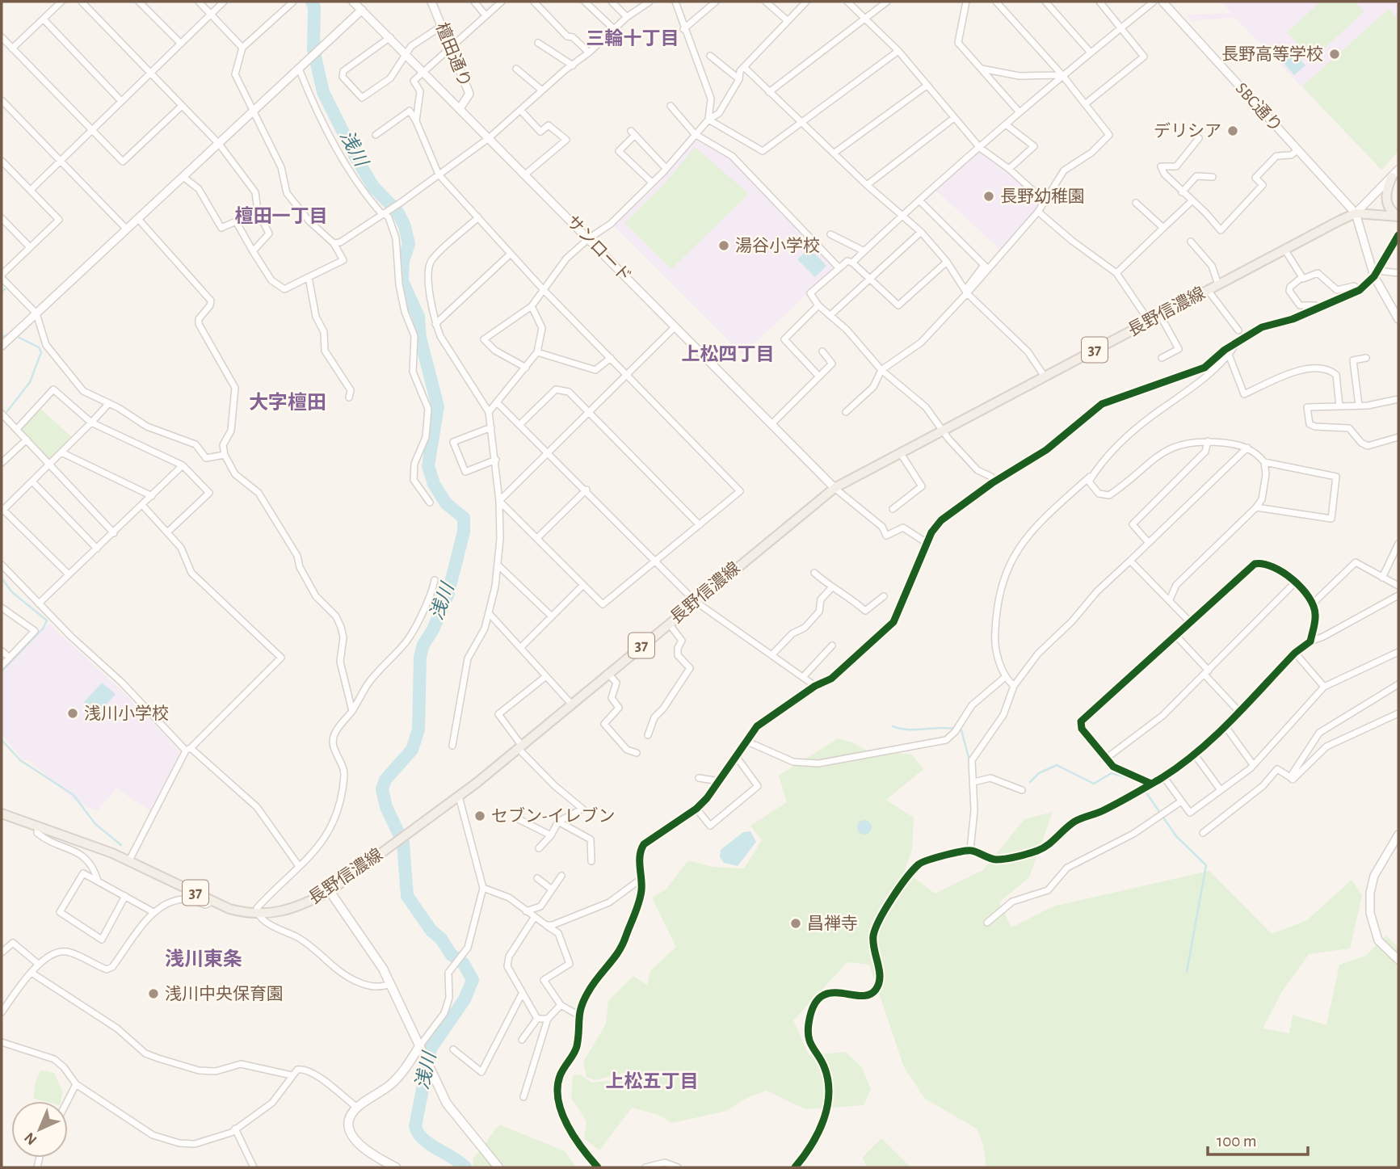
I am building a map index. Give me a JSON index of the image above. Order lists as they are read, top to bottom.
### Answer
{
  "streets": {
    "main road": ["長野信濃線", "37"],
    "street": ["檀田通り", "SBC通り", "サンロード"]
  },
  "crossings": [
    ["檀田通り", "サンロード"],
    ["SBC通り", "長野信濃線"],
    ["サンロード", "長野信濃線"]
  ],
  "districts": [
    "三輪十丁目",
    "檀田一丁目",
    "上松四丁目",
    "大字檀田",
    "浅川東条",
    "上松五丁目"
  ],
  "water": ["浅川"],
  "places": [
    "長野高等学校",
    "デリシア",
    "長野幼稚園",
    "湯谷小学校",
    "浅川小学校",
    "セブン-イレブン",
    "昌禅寺",
    "浅川中央保育園"
  ],
  "scale_bar": "100 m",
  "north": "bottom left"
}
